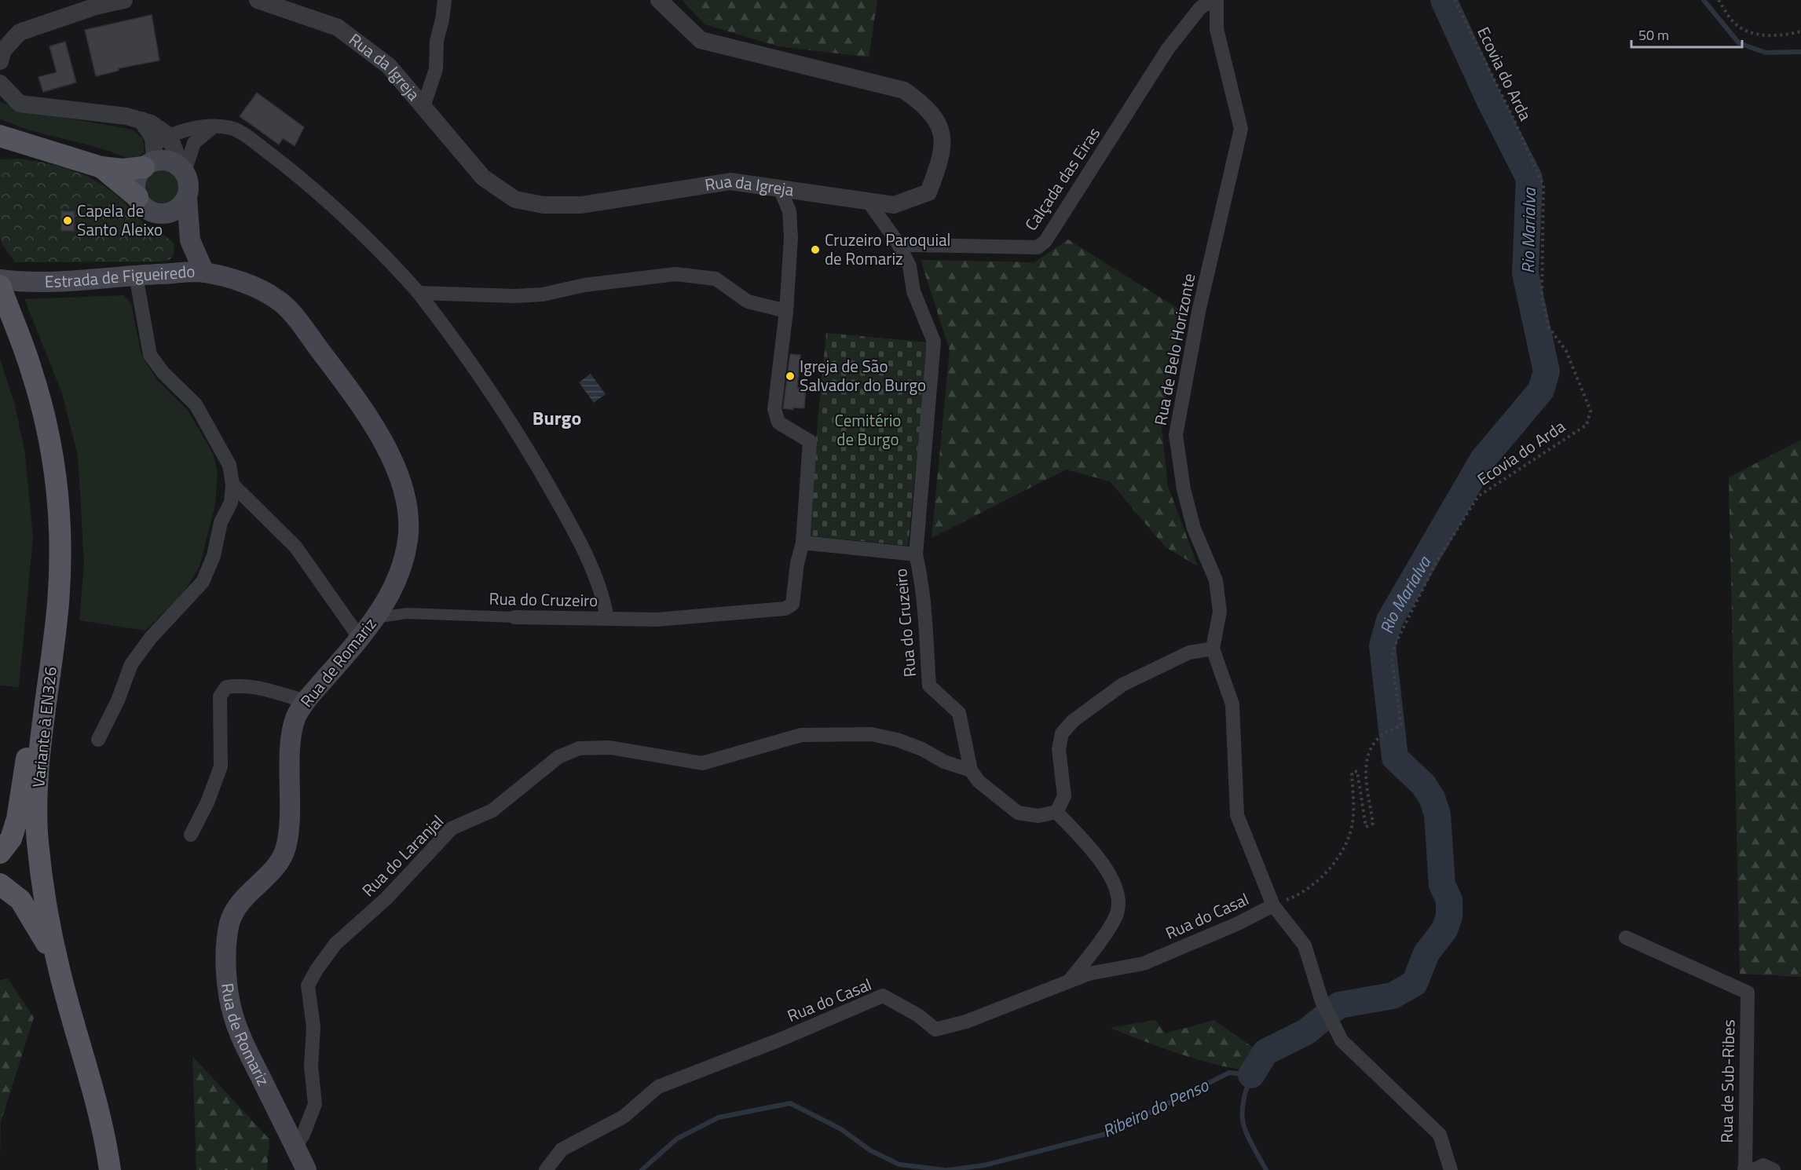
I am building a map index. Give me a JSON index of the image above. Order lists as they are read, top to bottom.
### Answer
{
  "streets": {
    "main road": ["Estrada de Figueiredo", "Rua de Romariz", "Variante à EN326"],
    "street": [
      "Rua da Igreja",
      "Calçada das Eiras",
      "Rua de Belo Horizonte",
      "Rua do Cruzeiro",
      "Rua do Laranjal",
      "Rua do Casal",
      "Rua de Sub-Ribes"
    ],
    "path": ["Ecovia do Arda"]
  },
  "crossings": [
    ["Ecovia do Arda", "Rua de Belo Horizonte"],
    ["Ecovia do Arda", "Rua do Casal"],
    ["Estrada de Figueiredo", "Rua de Romariz"],
    ["Rua de Belo Horizonte", "Rua do Casal"],
    ["Rua do Cruzeiro", "Rua de Romariz"],
    ["Rua do Cruzeiro", "Rua do Laranjal"],
    ["Rua de Romariz", "Rua do Laranjal"]
  ],
  "districts": ["Burgo"],
  "water": ["Rio Marialva", "Ribeiro do Penso"],
  "parks": ["Cemitério de Burgo"],
  "places": ["Capela de Santo Aleixo", "Cruzeiro Paroquial de Romariz", "Igreja de São Salvador do Burgo"],
  "scale_bar": "50 m"
}
